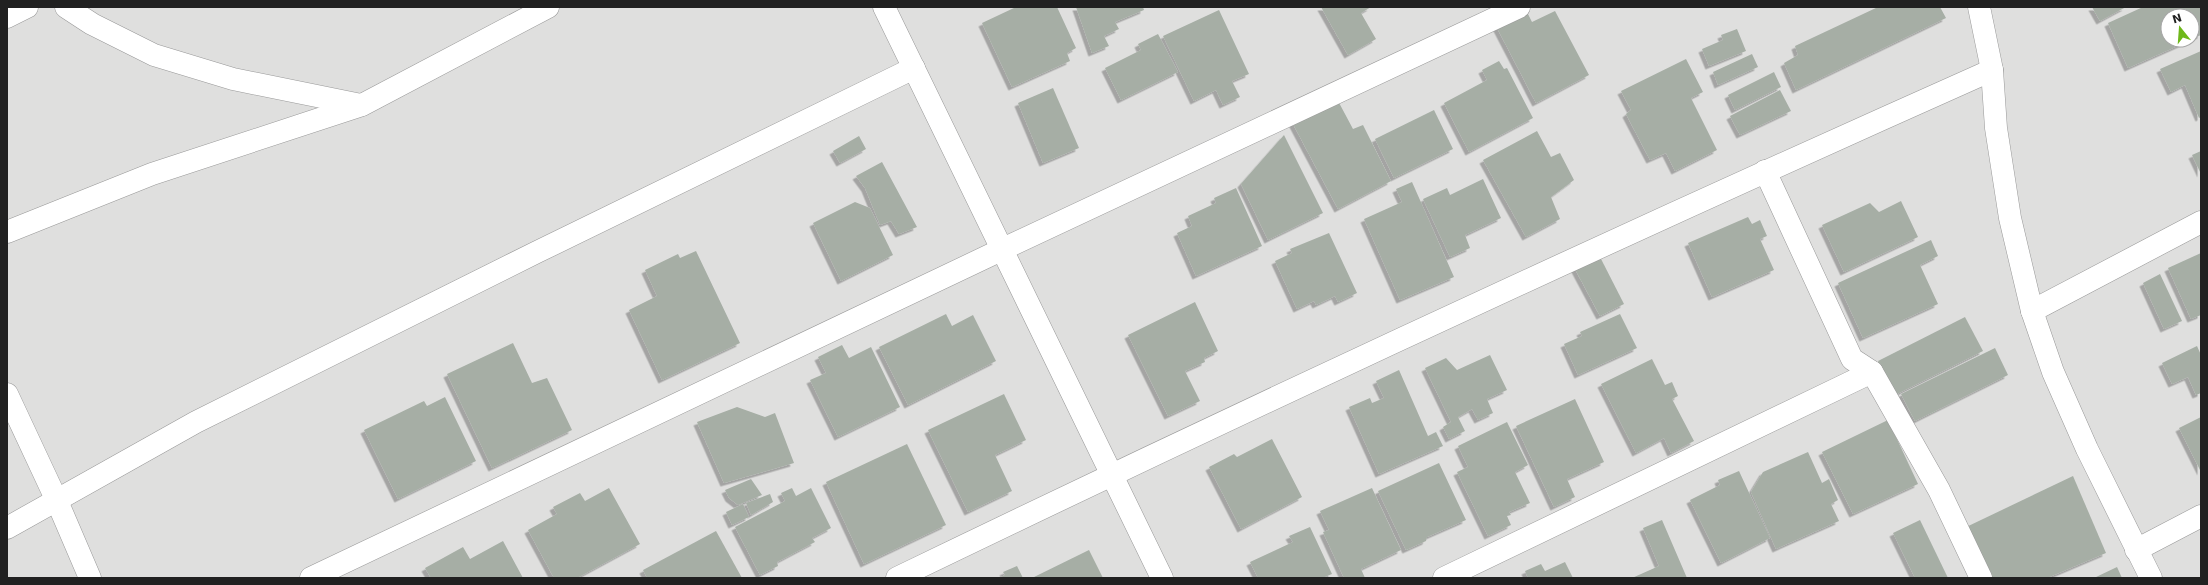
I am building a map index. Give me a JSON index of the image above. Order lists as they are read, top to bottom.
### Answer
{
  "north": "top"
}
